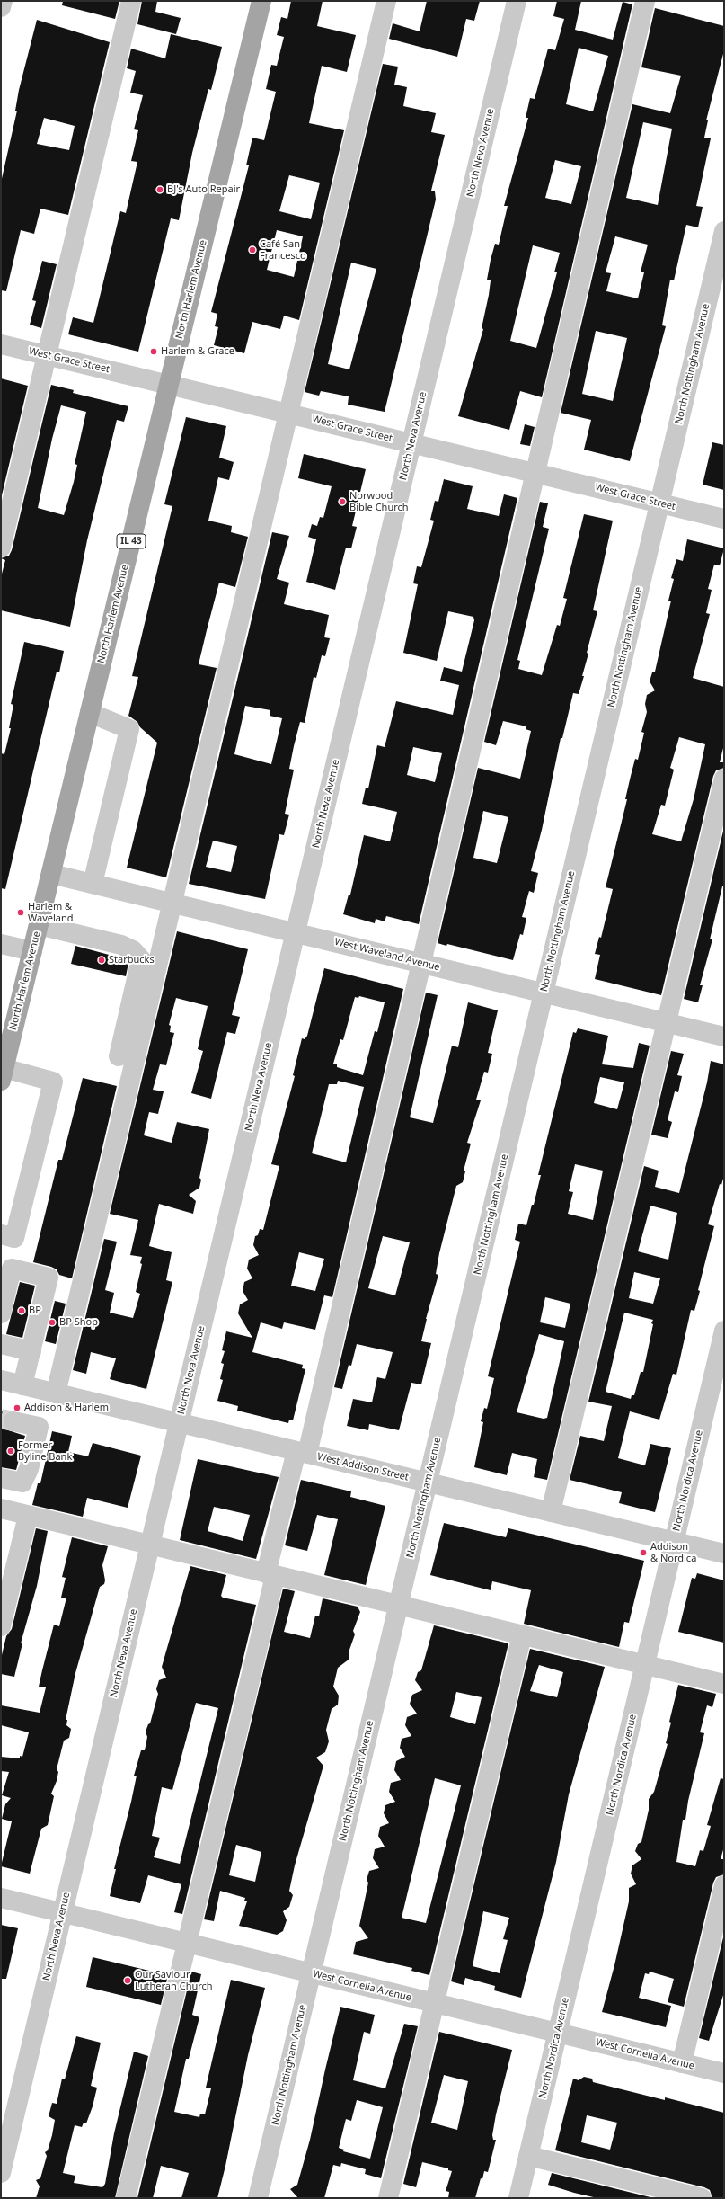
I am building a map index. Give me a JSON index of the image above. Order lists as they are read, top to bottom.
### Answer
{
  "streets": {
    "main road": ["North Harlem Avenue", "IL 43"],
    "street": [
      "North Neva Avenue",
      "West Grace Street",
      "North Nottingham Avenue",
      "West Waveland Avenue",
      "West Addison Street",
      "North Nordica Avenue",
      "West Cornelia Avenue"
    ]
  },
  "crossings": [
    ["North Neva Avenue", "West Grace Street"],
    ["North Neva Avenue", "West Waveland Avenue"],
    ["North Neva Avenue", "West Addison Street"],
    ["North Neva Avenue", "West Cornelia Avenue"],
    ["North Harlem Avenue", "West Grace Street"],
    ["North Harlem Avenue", "West Waveland Avenue"],
    ["West Grace Street", "North Nottingham Avenue"],
    ["North Nottingham Avenue", "West Waveland Avenue"],
    ["North Nottingham Avenue", "West Addison Street"],
    ["North Nottingham Avenue", "West Cornelia Avenue"],
    ["West Addison Street", "North Nordica Avenue"],
    ["North Nordica Avenue", "West Cornelia Avenue"]
  ],
  "places": [
    "BJ's Auto Repair",
    "Café San Francesco",
    "Harlem & Grace",
    "Norwood Bible Church",
    "Harlem & Waveland",
    "Starbucks",
    "BP",
    "BP Shop",
    "Addison & Harlem",
    "Former Byline Bank",
    "Addison & Nordica",
    "Our Saviour Lutheran Church"
  ]
}
